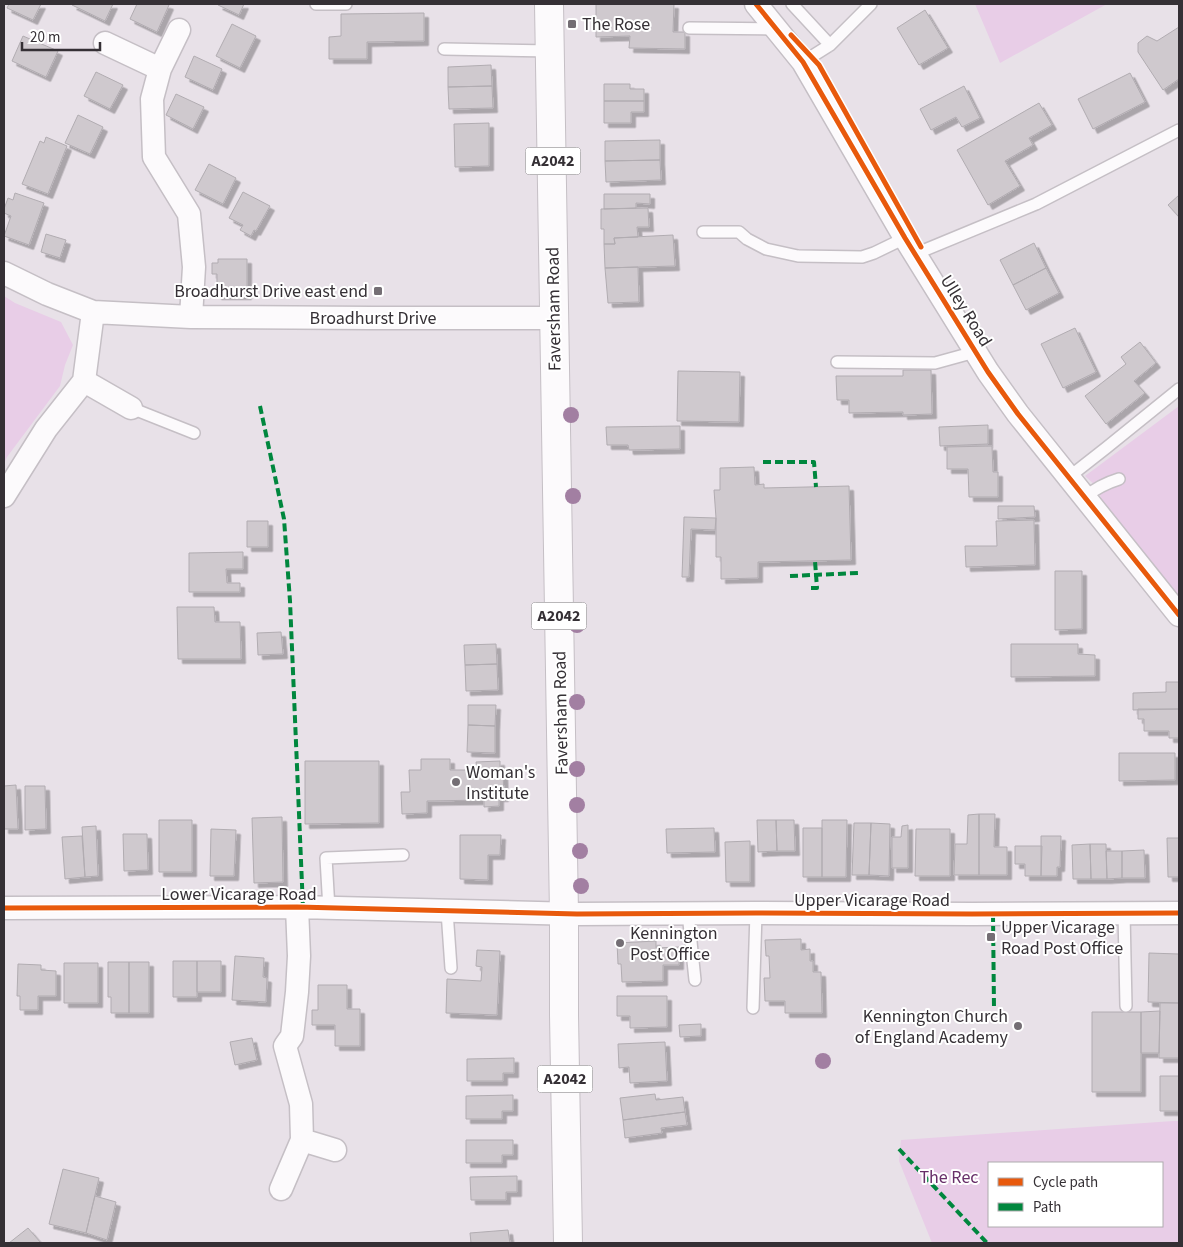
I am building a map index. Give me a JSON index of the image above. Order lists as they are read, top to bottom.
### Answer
{
  "streets": {
    "main road": ["A2042", "Faversham Road"],
    "street": [
      "Ulley Road",
      "Broadhurst Drive",
      "Lower Vicarage Road",
      "Upper Vicarage Road"
    ]
  },
  "crossings": [
    ["Faversham Road", "Broadhurst Drive"],
    ["Faversham Road", "Lower Vicarage Road"],
    ["Faversham Road", "Upper Vicarage Road"],
    ["Lower Vicarage Road", "Upper Vicarage Road"]
  ],
  "parks": ["The Rec"],
  "places": {
    "transit": ["The Rose", "Broadhurst Drive east end", "Upper Vicarage Road Post Office"],
    "other": ["Woman's Institute", "Kennington Post Office", "Kennington Church of England Academy"]
  },
  "legend": ["Cycle path", "Path"],
  "scale_bar": "20 m"
}
